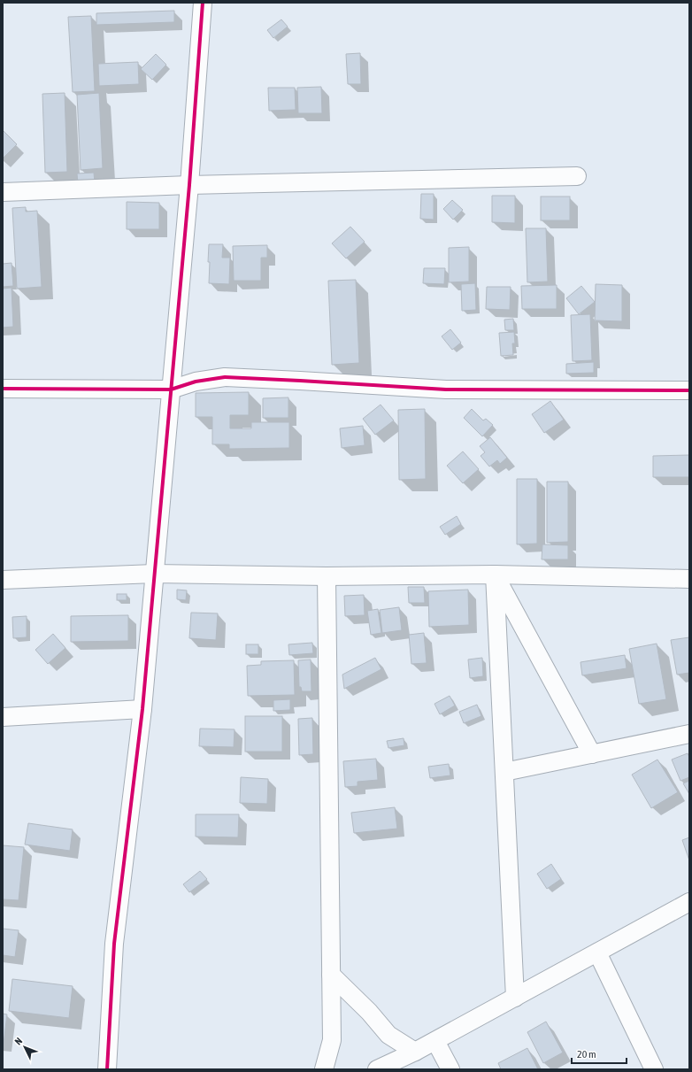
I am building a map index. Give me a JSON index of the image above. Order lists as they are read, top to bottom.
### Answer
{
  "scale_bar": "20 m",
  "north": "top left"
}
